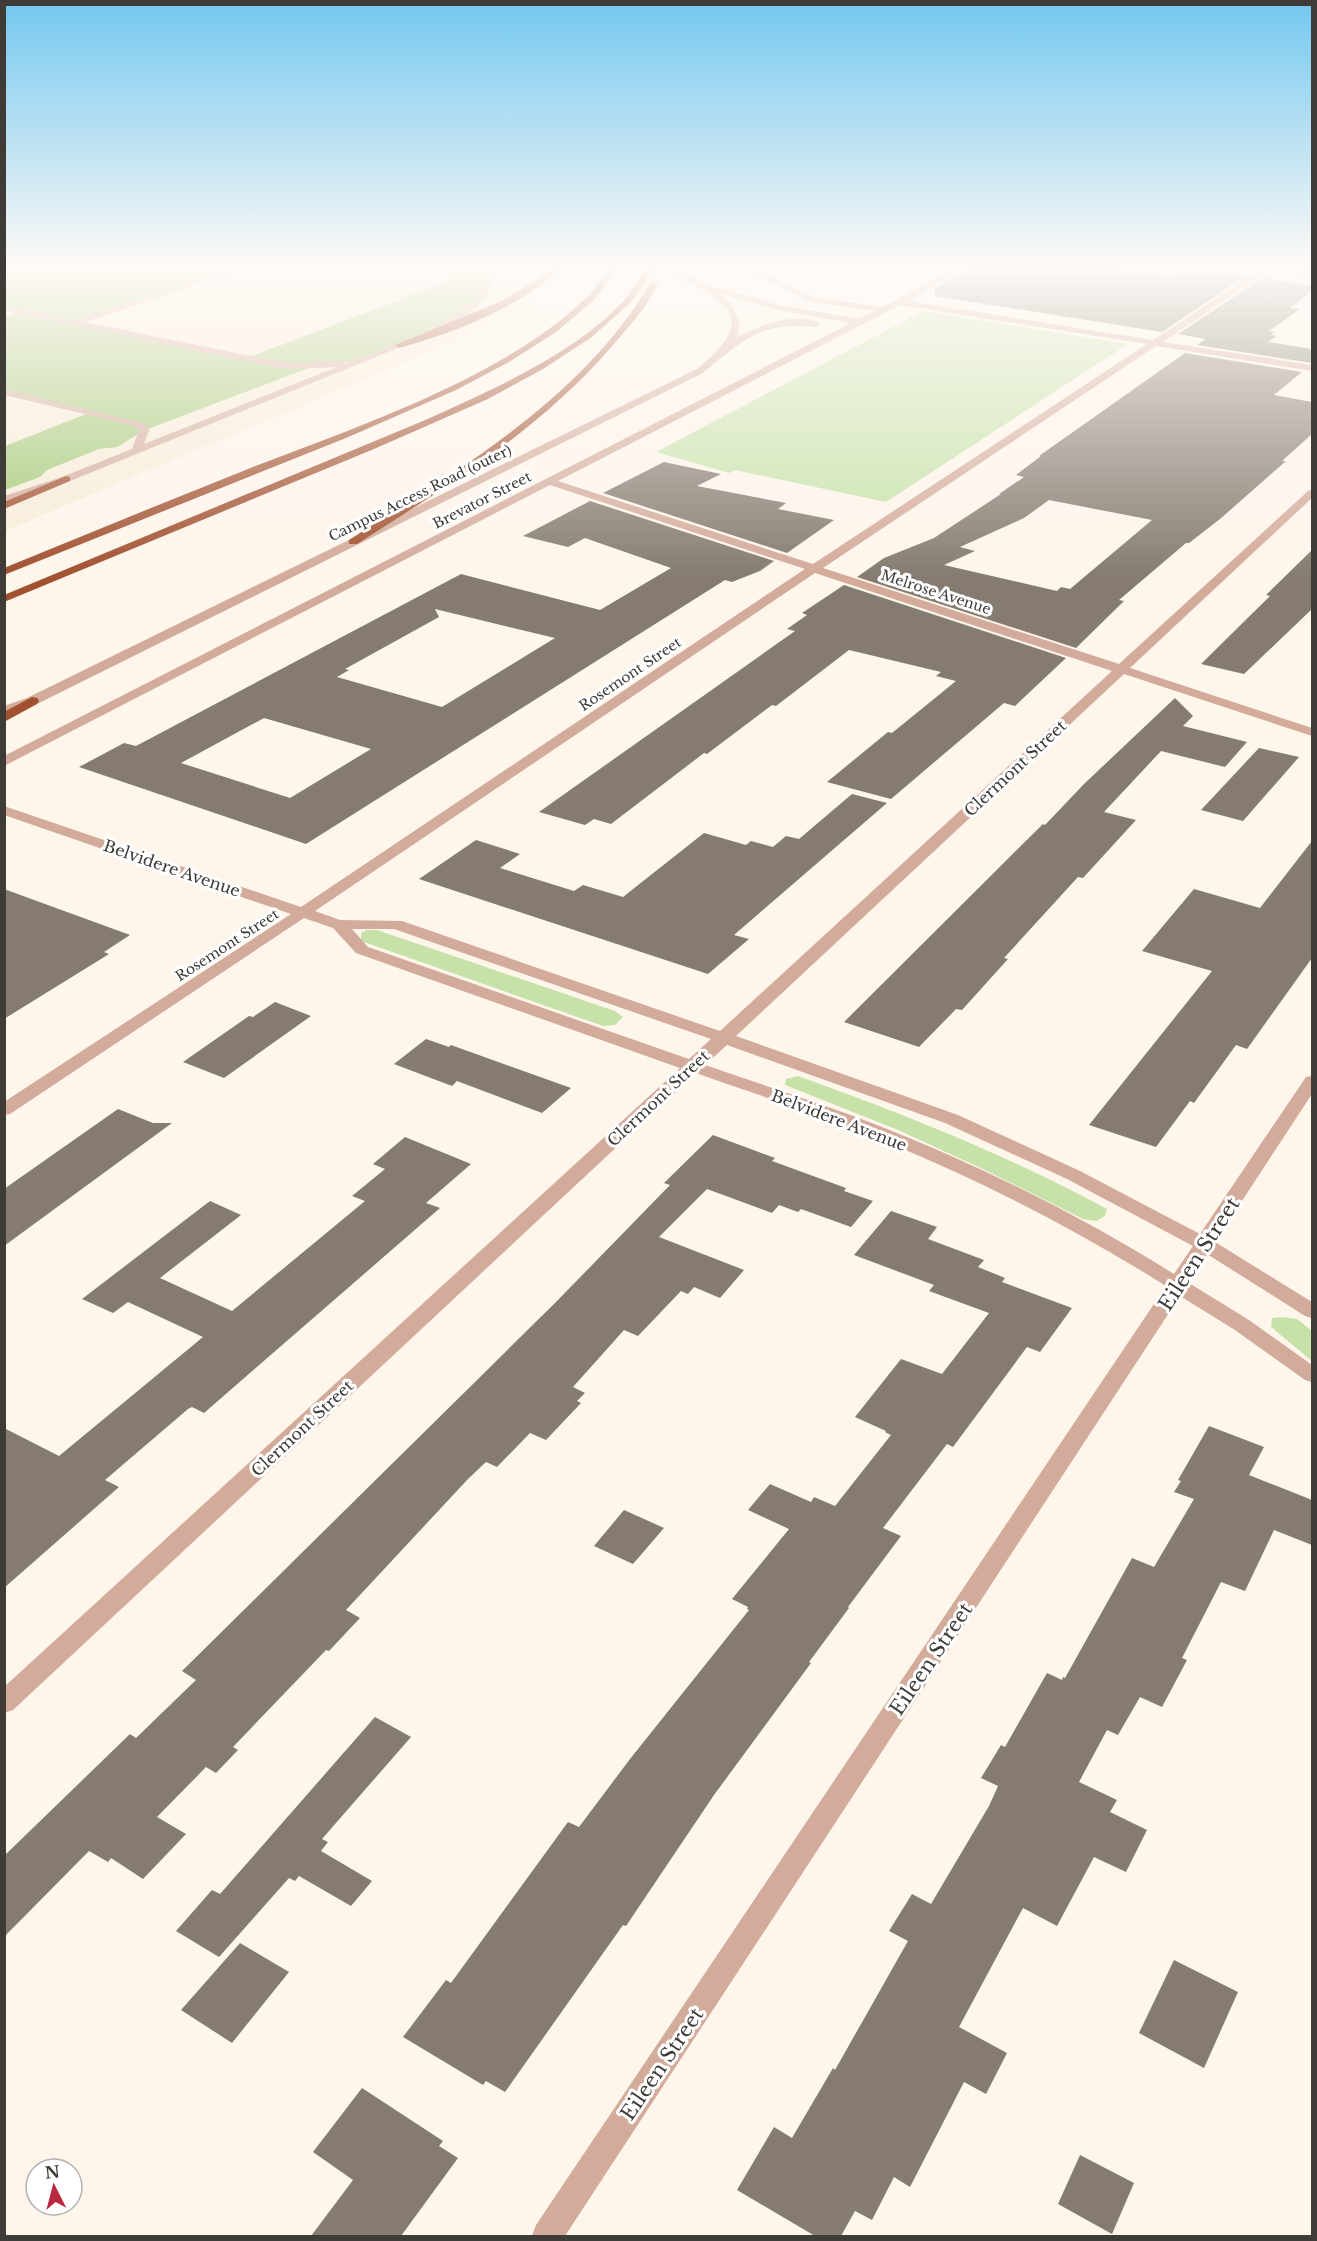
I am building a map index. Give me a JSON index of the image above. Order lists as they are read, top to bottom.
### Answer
{
  "streets": {
    "street": [
      "Campus Access Road (outer)",
      "Brevator Street",
      "Melrose Avenue",
      "Rosemont Street",
      "Clermont Street",
      "Belvidere Avenue",
      "Eileen Street"
    ]
  },
  "crossings": [
    ["Brevator Street", "Melrose Avenue"],
    ["Melrose Avenue", "Rosemont Street"],
    ["Melrose Avenue", "Clermont Street"],
    ["Rosemont Street", "Belvidere Avenue"],
    ["Clermont Street", "Belvidere Avenue"],
    ["Belvidere Avenue", "Eileen Street"]
  ],
  "north": "top"
}
